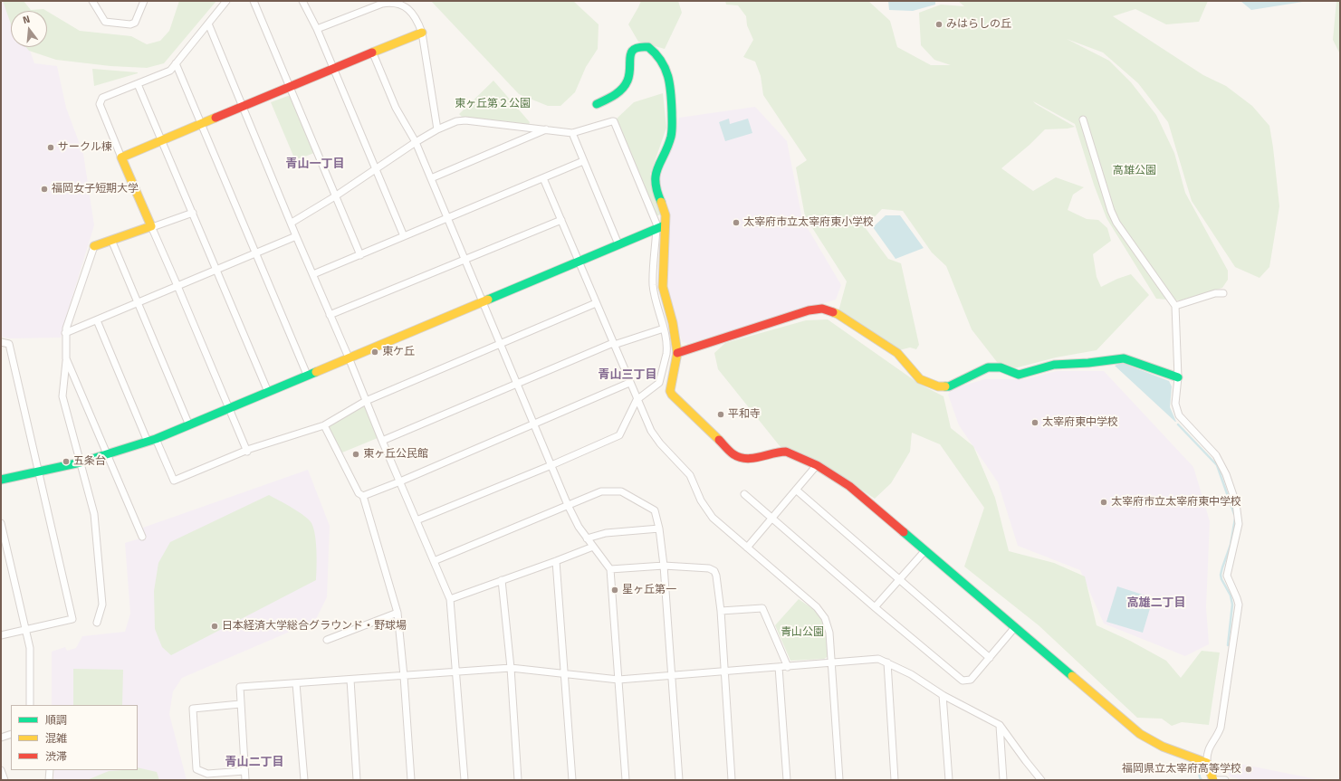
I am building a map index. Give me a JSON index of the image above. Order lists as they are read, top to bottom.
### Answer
{
  "districts": [
    "青山一丁目",
    "青山三丁目",
    "高雄二丁目",
    "青山二丁目"
  ],
  "parks": ["東ヶ丘第２公園", "高雄公園", "青山公園"],
  "places": [
    "みはらしの丘",
    "サークル棟",
    "福岡女子短期大学",
    "太宰府市立太宰府東小学校",
    "東ケ丘",
    "平和寺",
    "太宰府東中学校",
    "東ヶ丘公民館",
    "五条台",
    "太宰府市立太宰府東中学校",
    "星ヶ丘第一",
    "日本経済大学総合グラウンド・野球場",
    "福岡県立太宰府高等学校"
  ],
  "legend": ["順調", "混雑", "渋滞"],
  "north": "top"
}
